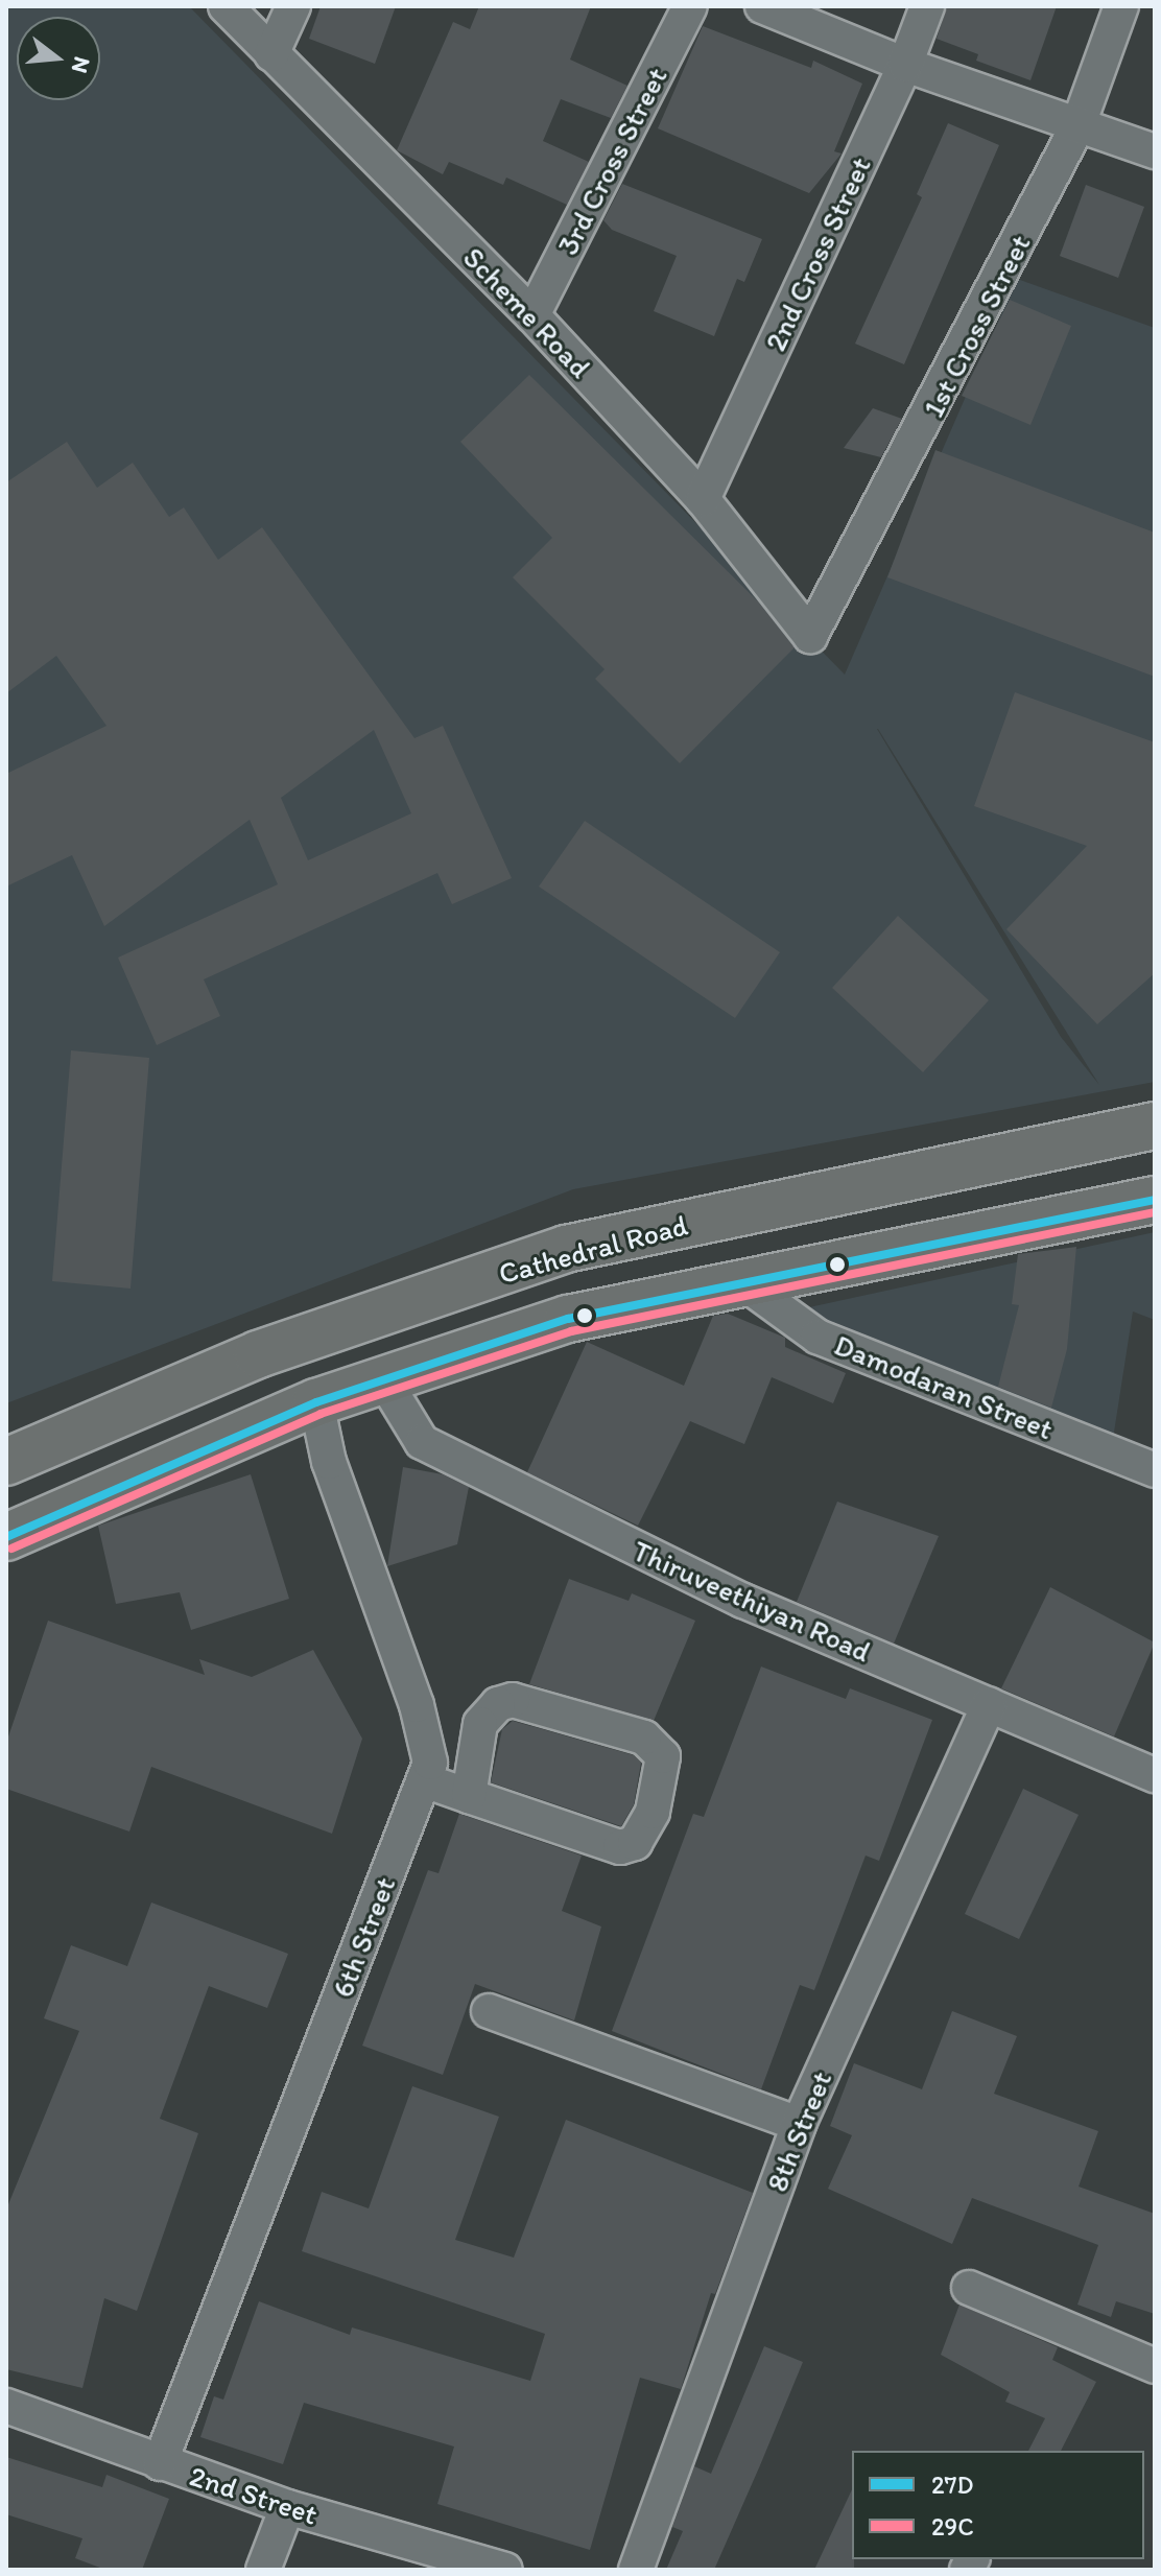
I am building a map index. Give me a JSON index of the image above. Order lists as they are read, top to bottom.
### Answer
{
  "streets": {
    "main road": ["Cathedral Road"],
    "street": [
      "3rd Cross Street",
      "2nd Cross Street",
      "Scheme Road",
      "1st Cross Street",
      "Damodaran Street",
      "Thiruveethiyan Road",
      "6th Street",
      "8th Street",
      "2nd Street"
    ]
  },
  "crossings": [
    ["3rd Cross Street", "Scheme Road"],
    ["2nd Cross Street", "Scheme Road"],
    ["Scheme Road", "1st Cross Street"],
    ["Cathedral Road", "Damodaran Street"],
    ["Cathedral Road", "Thiruveethiyan Road"],
    ["Cathedral Road", "6th Street"],
    ["Thiruveethiyan Road", "8th Street"],
    ["6th Street", "2nd Street"]
  ],
  "lines": ["transit line 27D", "transit line 29C"],
  "legend": ["27D", "29C"],
  "north": "right"
}
